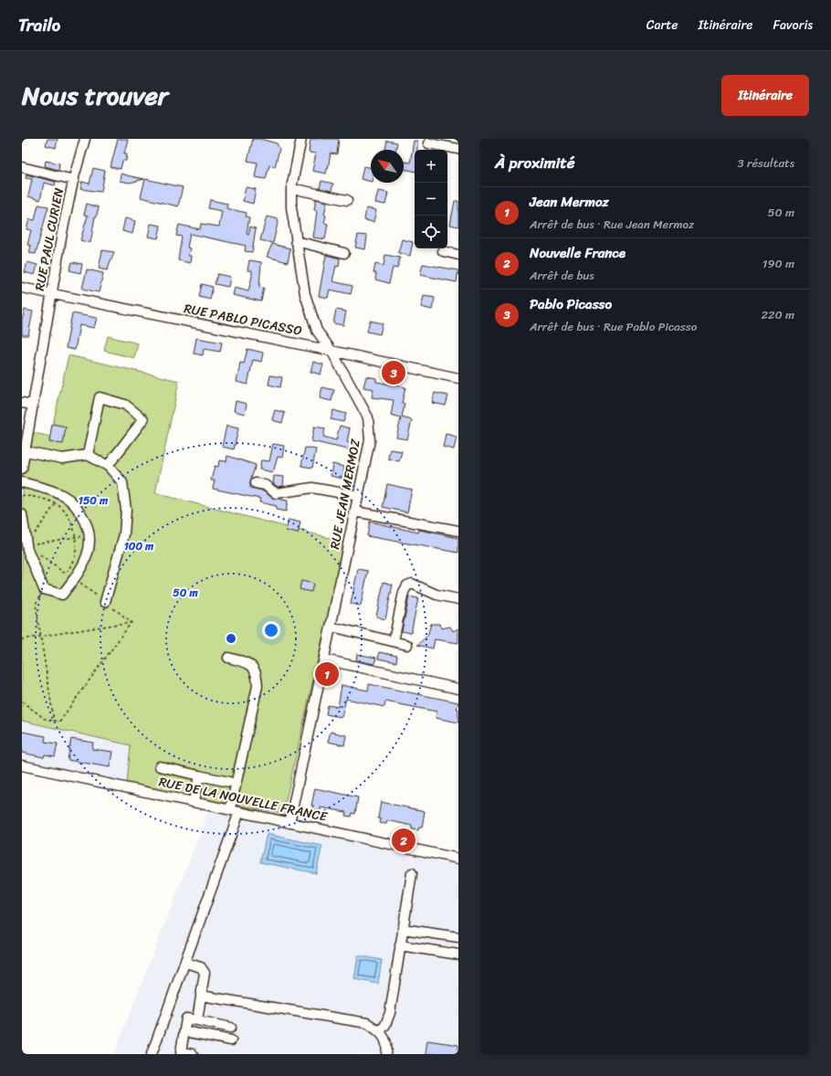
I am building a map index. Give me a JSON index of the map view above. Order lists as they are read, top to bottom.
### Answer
{
  "streets": {
    "street": [
      "RUE PAUL CURIEN",
      "RUE PABLO PICASSO",
      "RUE JEAN MERMOZ",
      "RUE DE LA NOUVELLE FRANCE"
    ]
  },
  "crossings": [
    ["RUE PAUL CURIEN", "RUE PABLO PICASSO"],
    ["RUE PABLO PICASSO", "RUE JEAN MERMOZ"],
    ["RUE JEAN MERMOZ", "RUE DE LA NOUVELLE FRANCE"]
  ],
  "north": "top left",
  "page": {
    "header": "Trailo",
    "nav": ["Carte", "Itinéraire", "Favoris"],
    "title": "Nous trouver",
    "buttons": "Itinéraire",
    "heading": ["À proximité", "3 résultats"],
    "map_buttons": ["+", "−"],
    "list": [
      {
        "mark": "1",
        "name": "Jean Mermoz",
        "note": "Arrêt de bus · Rue Jean Mermoz",
        "value": "50 m"
      },
      {
        "mark": "2",
        "name": "Nouvelle France",
        "note": "Arrêt de bus",
        "value": "190 m"
      },
      {
        "mark": "3",
        "name": "Pablo Picasso",
        "note": "Arrêt de bus · Rue Pablo Picasso",
        "value": "220 m"
      }
    ],
    "pins": ["3", "1", "2"]
  },
  "rings": ["150 m", "100 m", "50 m"]
}
